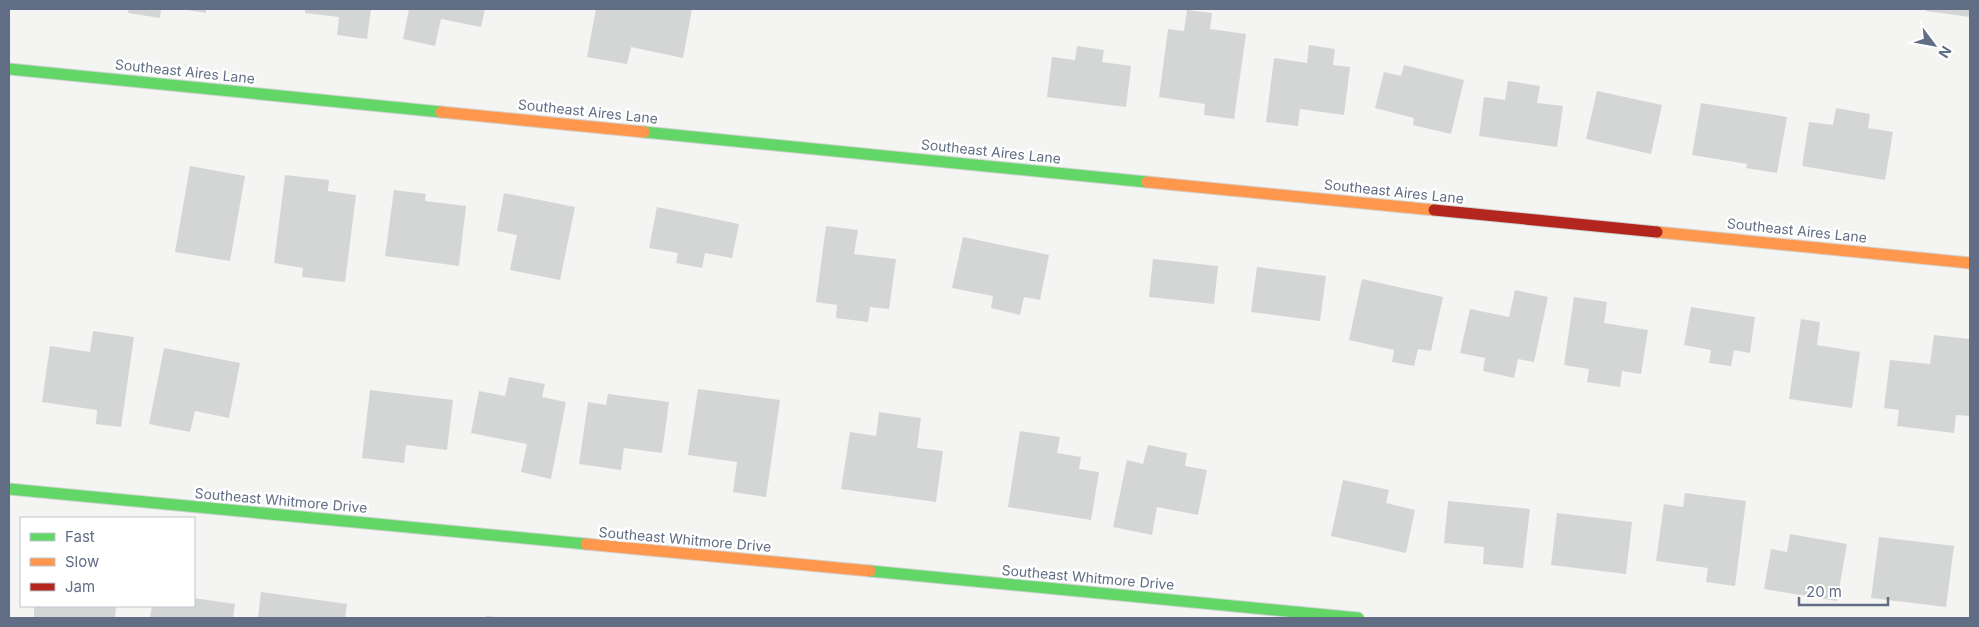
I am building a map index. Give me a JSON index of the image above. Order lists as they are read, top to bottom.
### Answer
{
  "streets": {
    "street": ["Southeast Aires Lane", "Southeast Whitmore Drive"]
  },
  "legend": ["Fast", "Slow", "Jam"],
  "scale_bar": "20 m",
  "north": "bottom right"
}
